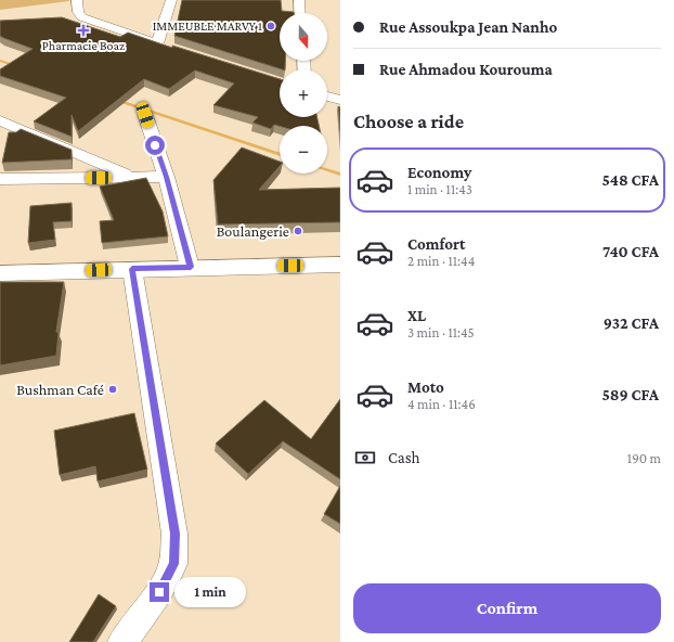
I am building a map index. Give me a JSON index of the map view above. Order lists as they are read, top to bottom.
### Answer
{
  "places": {
    "other": ["IMMEUBLE MARVY 1", "Boulangerie", "Bushman Café"],
    "health": ["Pharmacie Boaz"]
  },
  "north": "bottom",
  "page": {
    "banner": ["Rue Assoukpa Jean Nanho", "Rue Ahmadou Kourouma"],
    "map_buttons": ["+", "−"],
    "heading": "Choose a ride",
    "list": [
      {
        "name": "Economy",
        "note": "1 min · 11:43",
        "value": "548 CFA"
      },
      {
        "name": "Comfort",
        "note": "2 min · 11:44",
        "value": "740 CFA"
      },
      {
        "name": "XL",
        "note": "3 min · 11:45",
        "value": "932 CFA"
      },
      {
        "name": "Moto",
        "note": "4 min · 11:46",
        "value": "589 CFA"
      }
    ],
    "pay": ["Cash", "190 m"],
    "buttons": "Confirm",
    "bubble": "1 min"
  }
}
